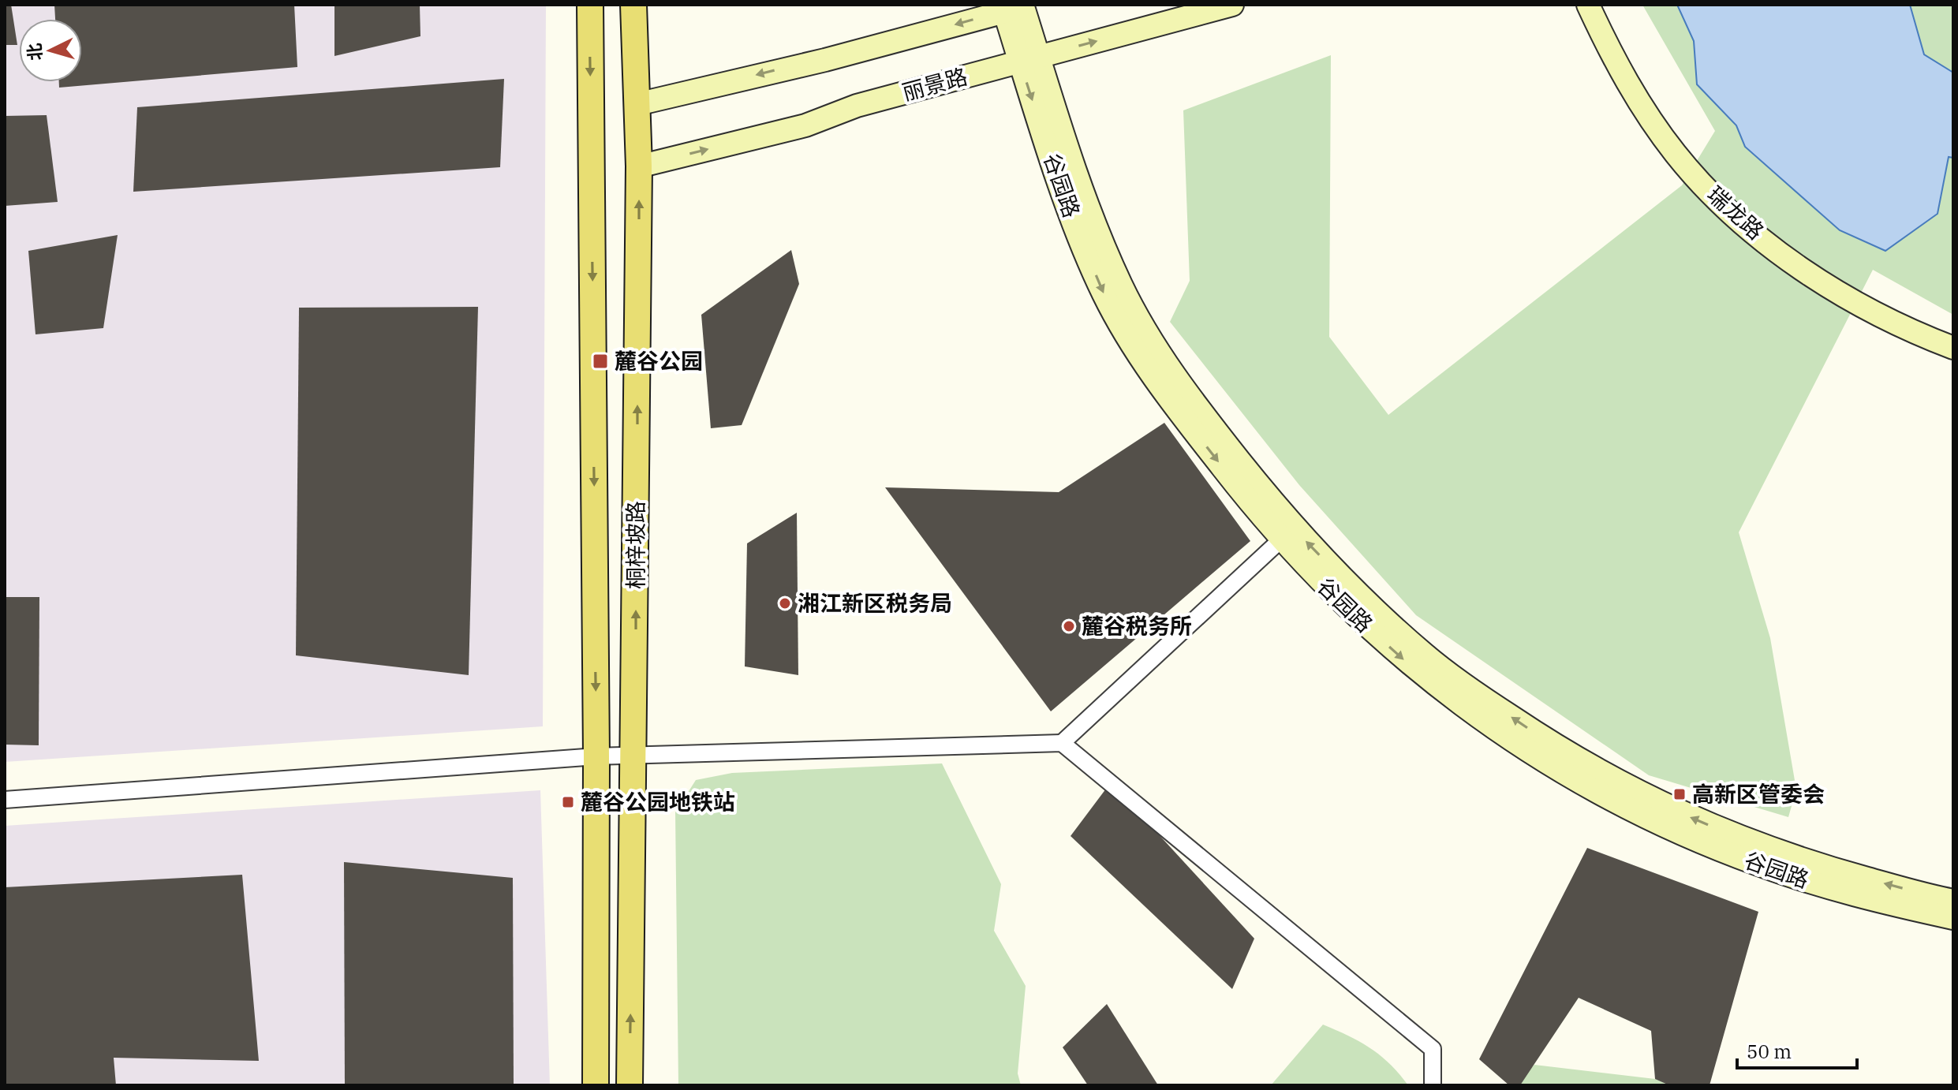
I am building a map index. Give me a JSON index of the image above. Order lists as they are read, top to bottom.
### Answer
{
  "streets": {
    "main road": [
      "丽景路",
      "谷园路",
      "瑞龙路",
      "桐梓坡路"
    ]
  },
  "crossings": [
    ["丽景路", "谷园路"],
    ["丽景路", "桐梓坡路"]
  ],
  "places": {
    "transit": ["麓谷公园", "高新区管委会", "麓谷公园地铁站"],
    "other": ["湘江新区税务局", "麓谷税务所"]
  },
  "scale_bar": "50 m",
  "north": "left"
}
